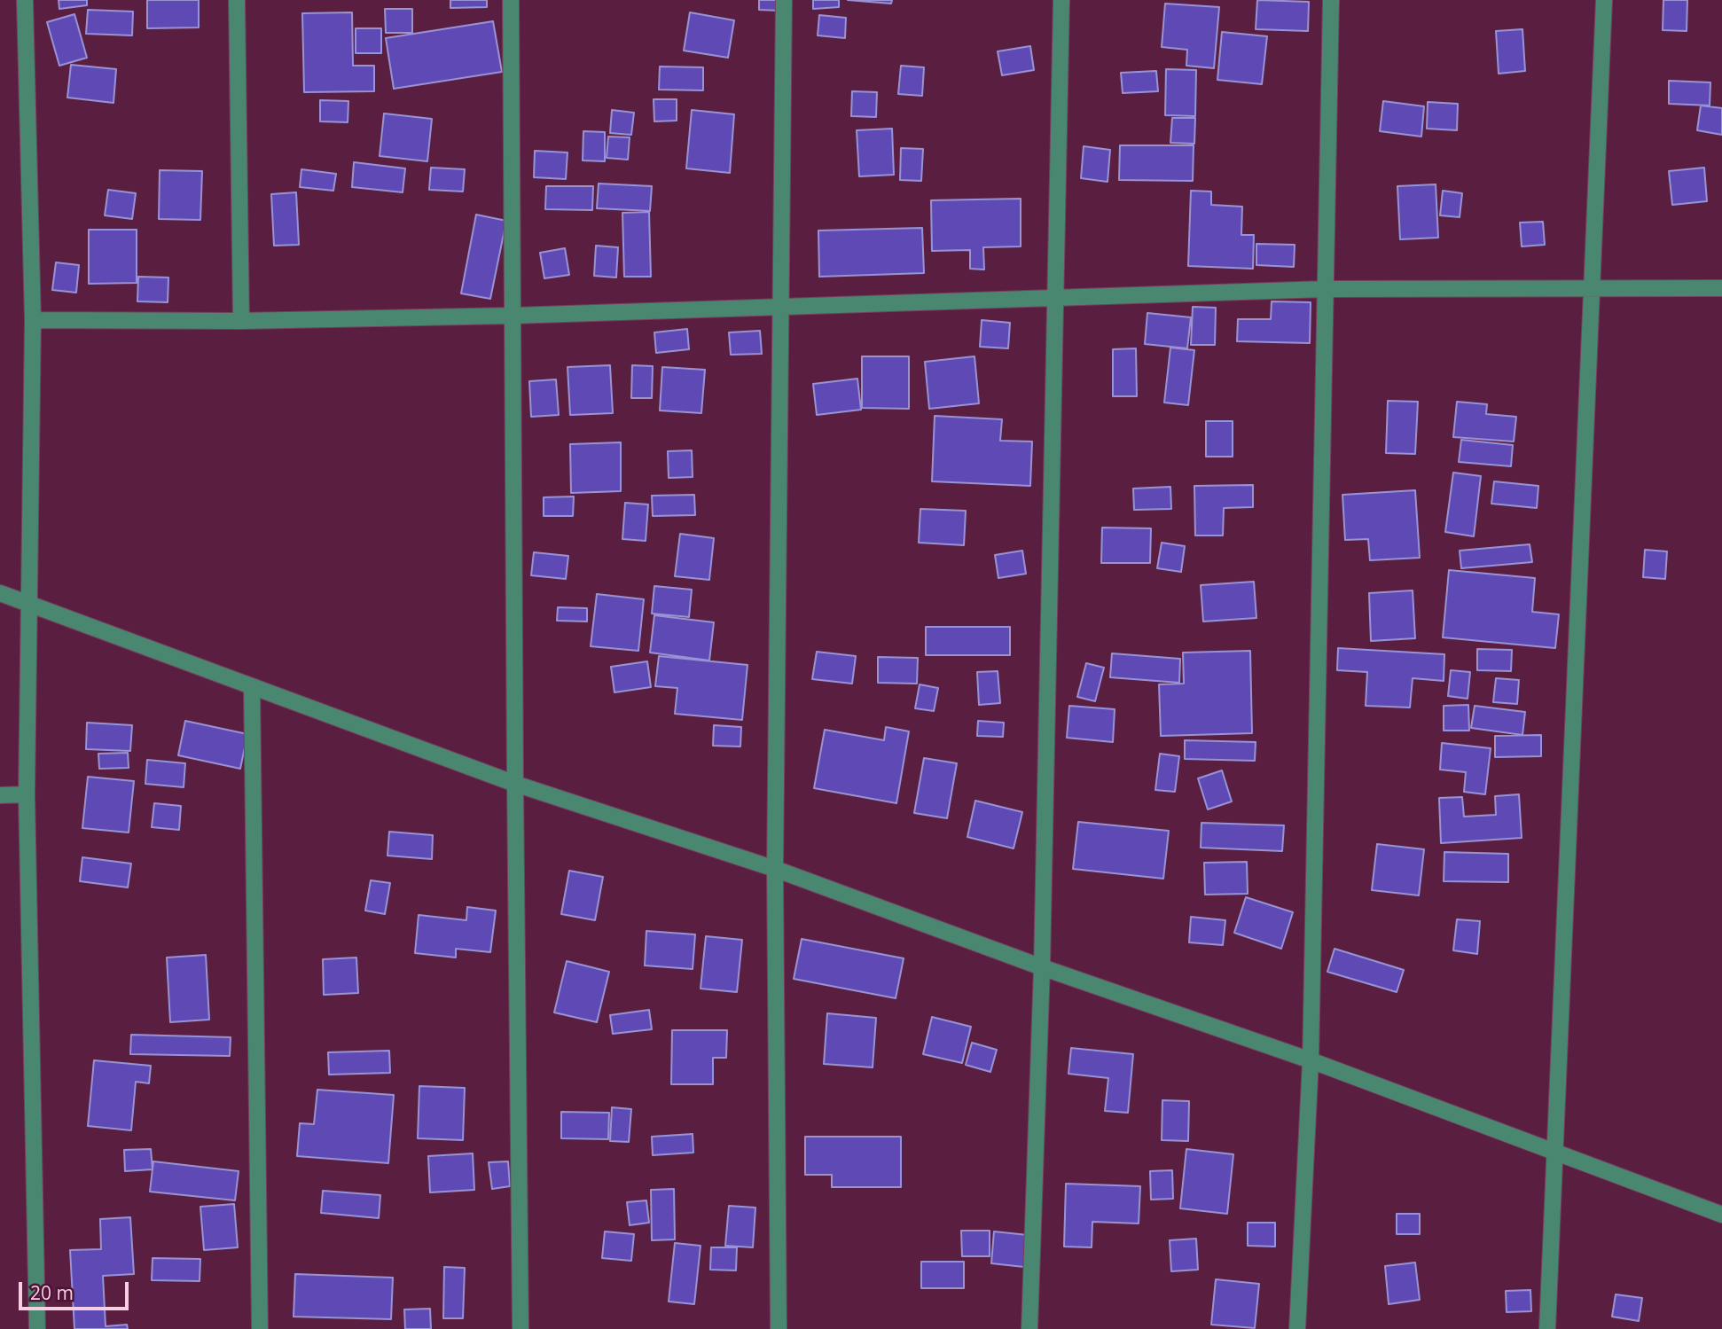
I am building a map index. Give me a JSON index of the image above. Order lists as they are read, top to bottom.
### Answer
{
  "scale_bar": "20 m"
}
